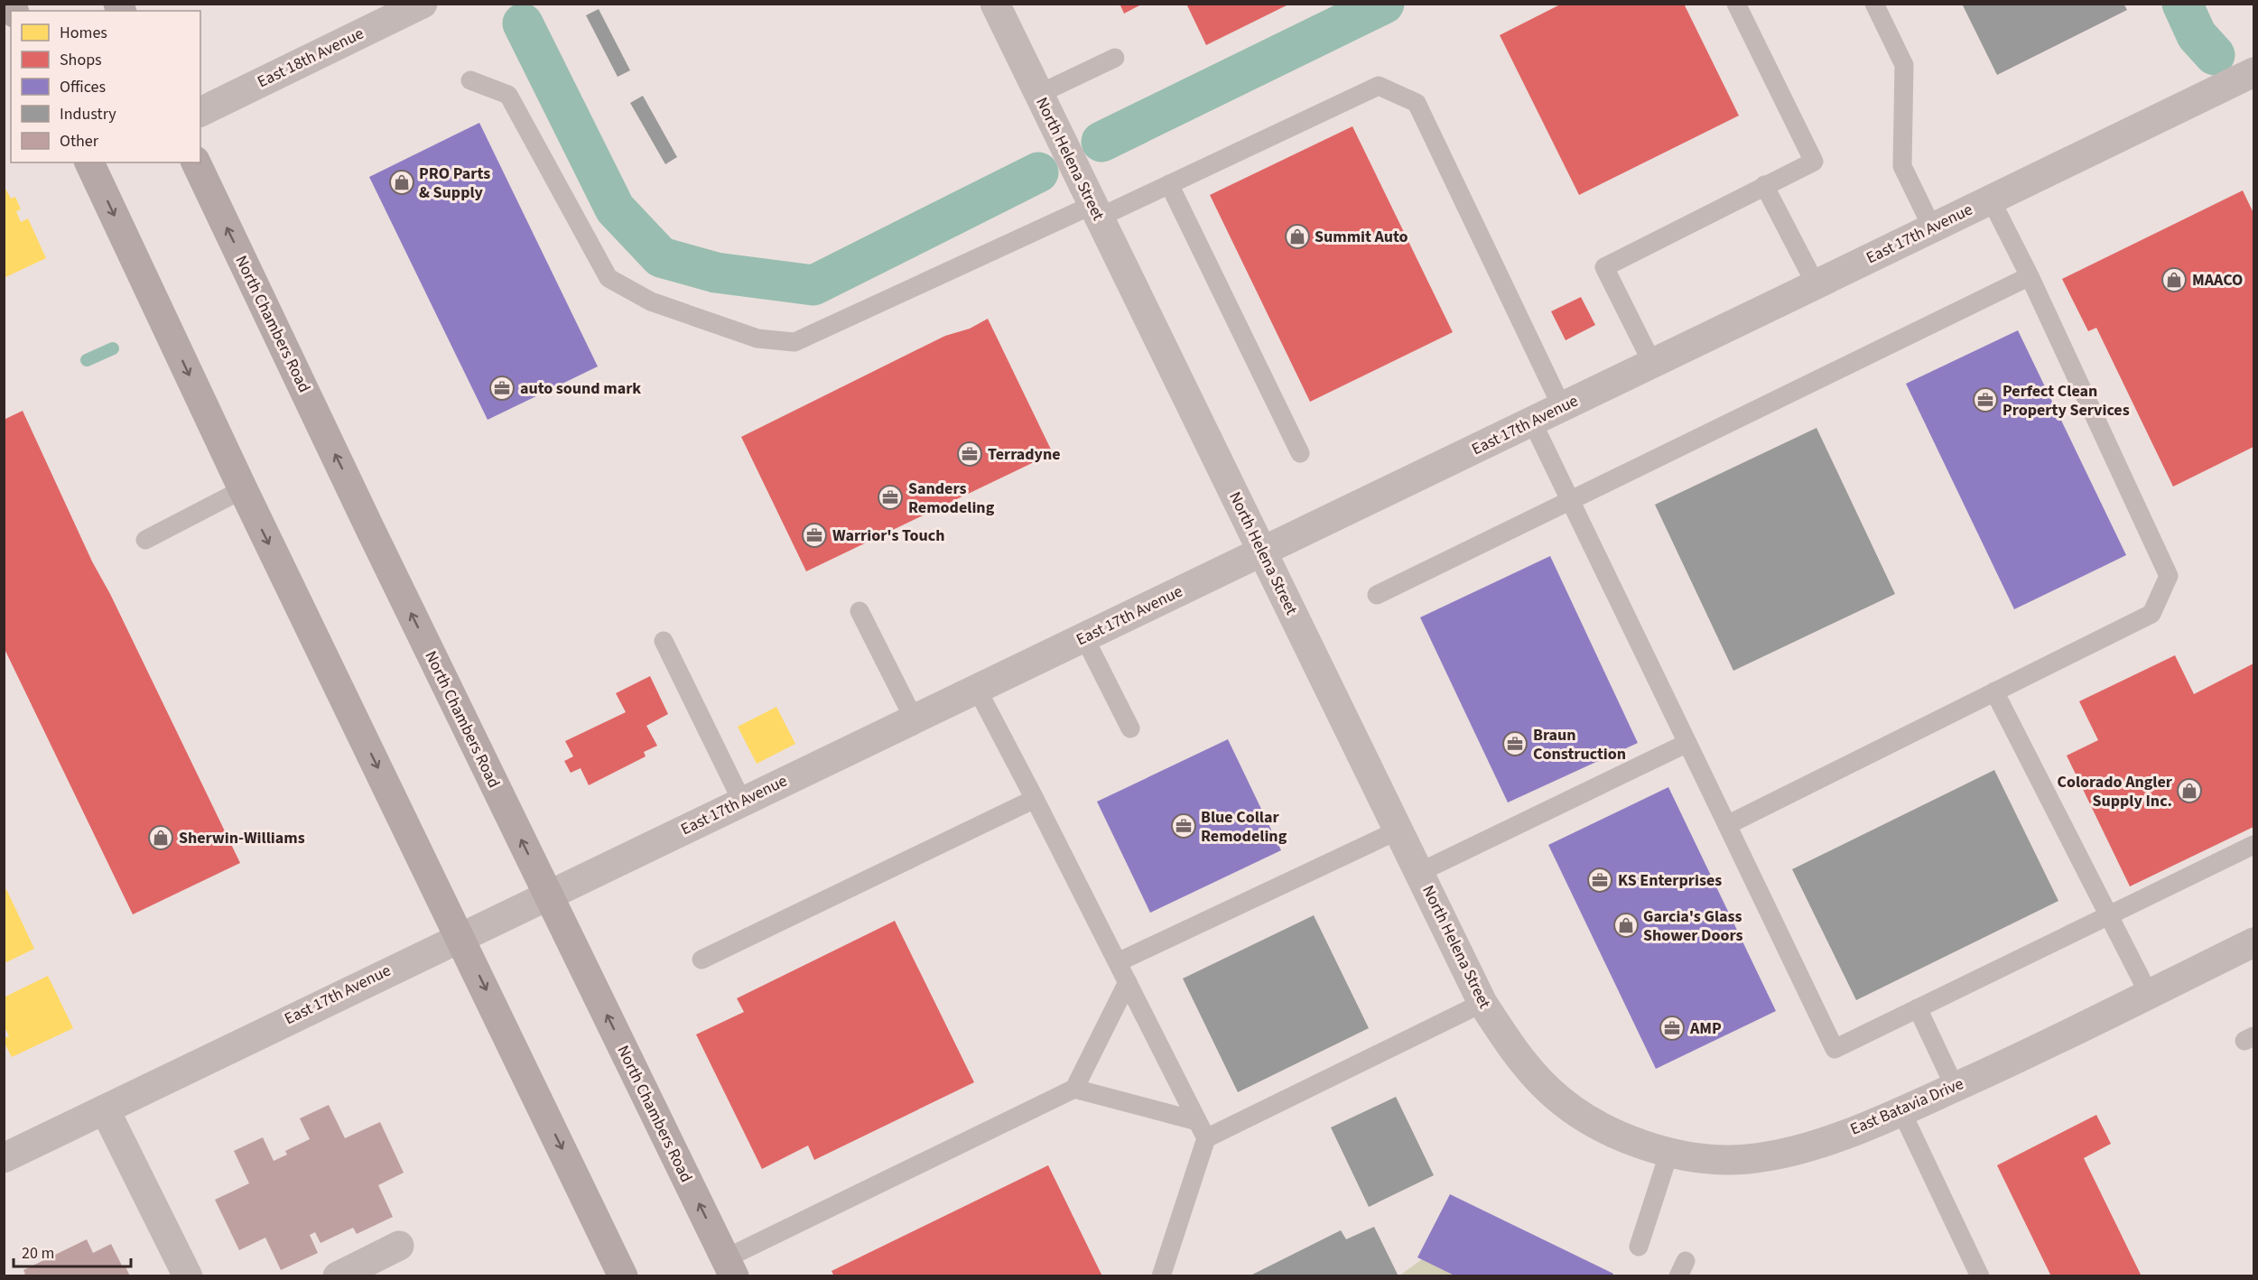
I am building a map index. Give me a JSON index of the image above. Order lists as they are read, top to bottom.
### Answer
{
  "streets": {
    "main road": ["North Chambers Road"],
    "street": [
      "East 18th Avenue",
      "North Helena Street",
      "East 17th Avenue",
      "East Batavia Drive"
    ]
  },
  "crossings": [
    ["North Helena Street", "East 17th Avenue"],
    ["North Helena Street", "East Batavia Drive"],
    ["East 17th Avenue", "North Chambers Road"]
  ],
  "places": {
    "shop": [
      "PRO Parts & Supply",
      "Summit Auto",
      "MAACO",
      "Colorado Angler Supply Inc.",
      "Sherwin-Williams",
      "Garcia's Glass Shower Doors"
    ],
    "office": [
      "auto sound mark",
      "Perfect Clean Property Services",
      "Terradyne",
      "Sanders Remodeling",
      "Warrior's Touch",
      "Braun Construction",
      "Blue Collar Remodeling",
      "KS Enterprises",
      "AMP"
    ]
  },
  "legend": [
    "Homes",
    "Shops",
    "Offices",
    "Industry",
    "Other"
  ],
  "scale_bar": "20 m"
}
